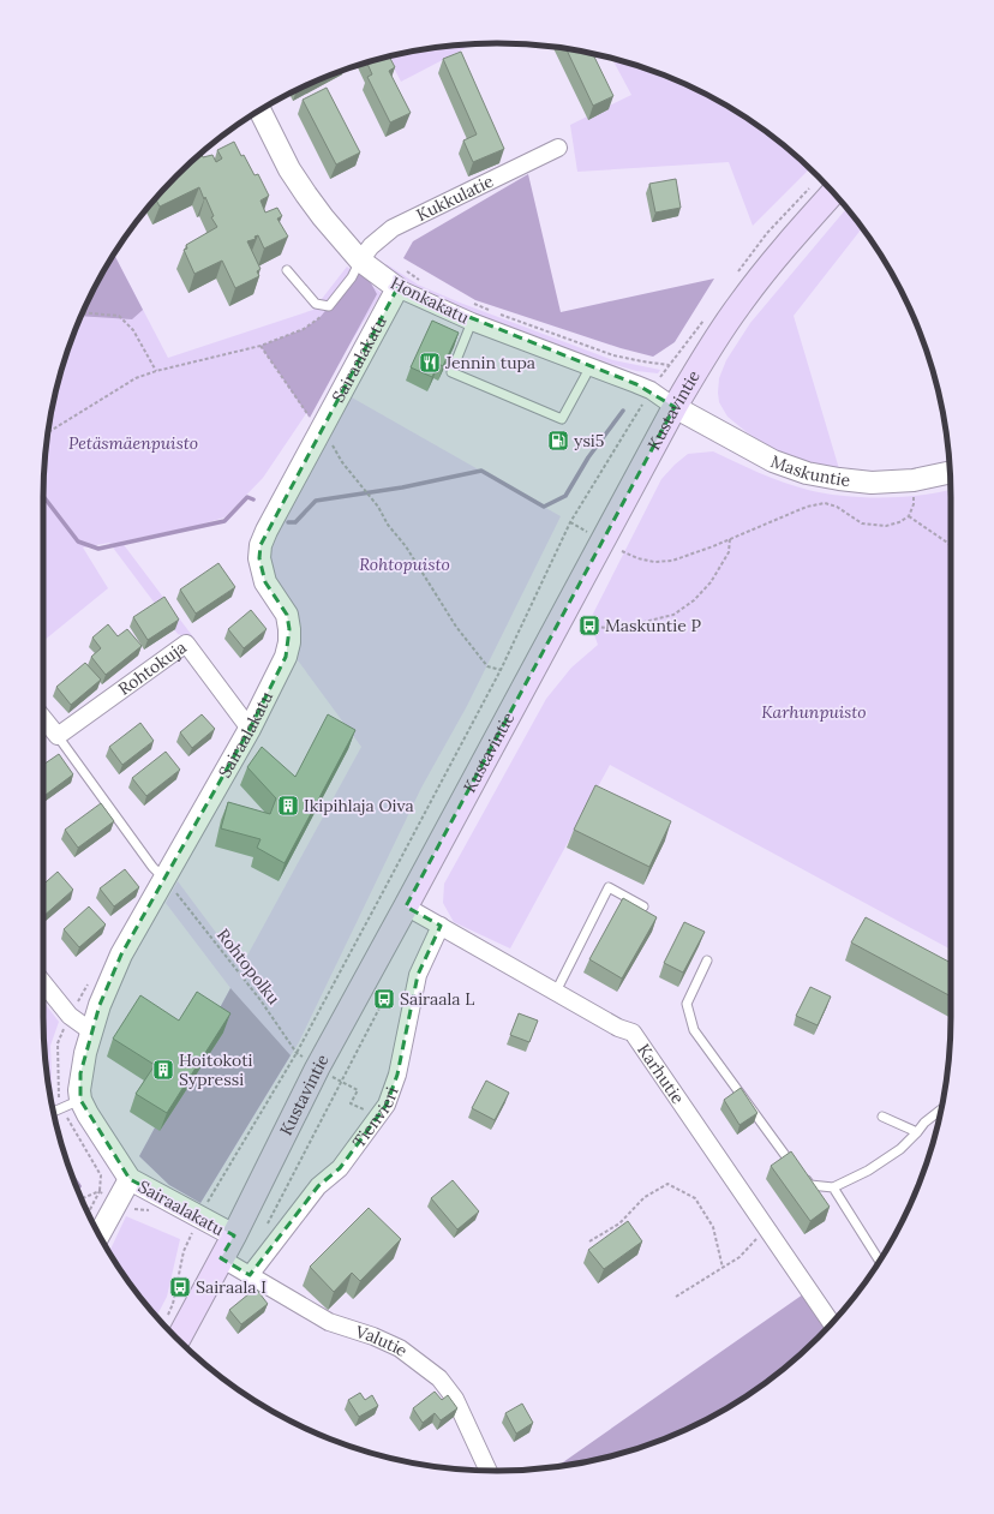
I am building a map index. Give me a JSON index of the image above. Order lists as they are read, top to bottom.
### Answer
{
  "streets": {
    "main road": ["Kustavintie"],
    "street": [
      "Kukkulatie",
      "Honkakatu",
      "Sairaalakatu",
      "Maskuntie",
      "Rohtokuja",
      "Karhutie",
      "Tienvieri",
      "Valutie"
    ],
    "path": ["Rohtopolku"]
  },
  "crossings": [
    ["Kukkulatie", "Honkakatu"],
    ["Honkakatu", "Sairaalakatu"],
    ["Honkakatu", "Kustavintie"],
    ["Honkakatu", "Maskuntie"],
    ["Sairaalakatu", "Kustavintie"],
    ["Sairaalakatu", "Rohtokuja"],
    ["Sairaalakatu", "Rohtopolku"],
    ["Kustavintie", "Maskuntie"],
    ["Kustavintie", "Rohtopolku"],
    ["Kustavintie", "Karhutie"],
    ["Kustavintie", "Valutie"],
    ["Rohtopolku", "Tienvieri"],
    ["Karhutie", "Tienvieri"],
    ["Tienvieri", "Valutie"]
  ],
  "parks": ["Petäsmäenpuisto", "Rohtopuisto", "Karhunpuisto"],
  "places": {
    "restaurant": ["Jennin tupa"],
    "fuel station": ["ysi5"],
    "bus stop": ["Maskuntie P", "Sairaala L", "Sairaala I"],
    "building": ["Ikipihlaja Oiva", "Hoitokoti Sypressi"]
  }
}
